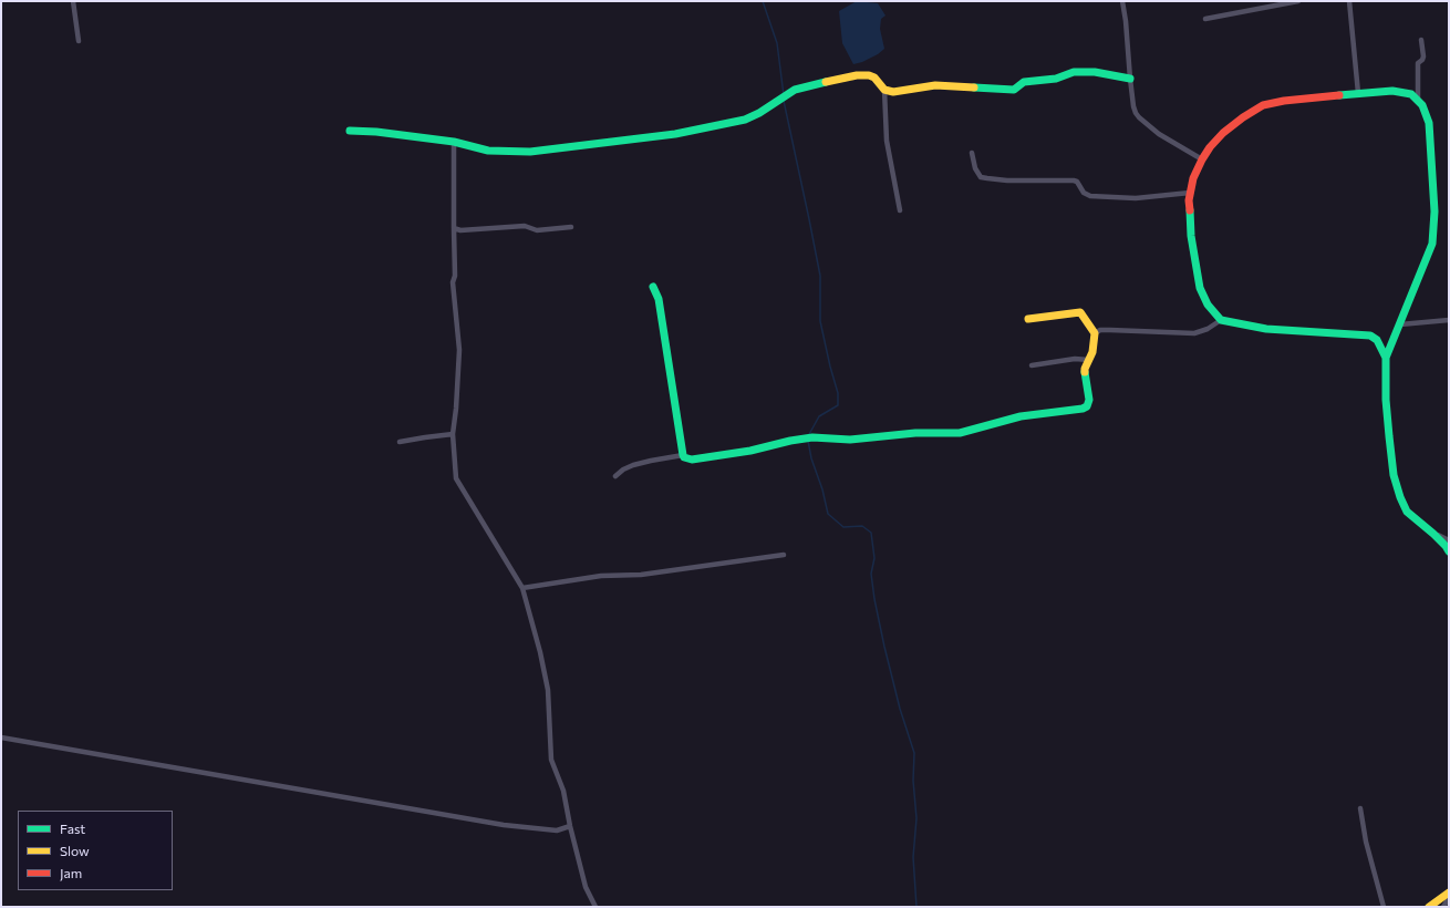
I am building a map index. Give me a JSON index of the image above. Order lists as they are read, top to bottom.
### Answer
{
  "legend": ["Fast", "Slow", "Jam"]
}
